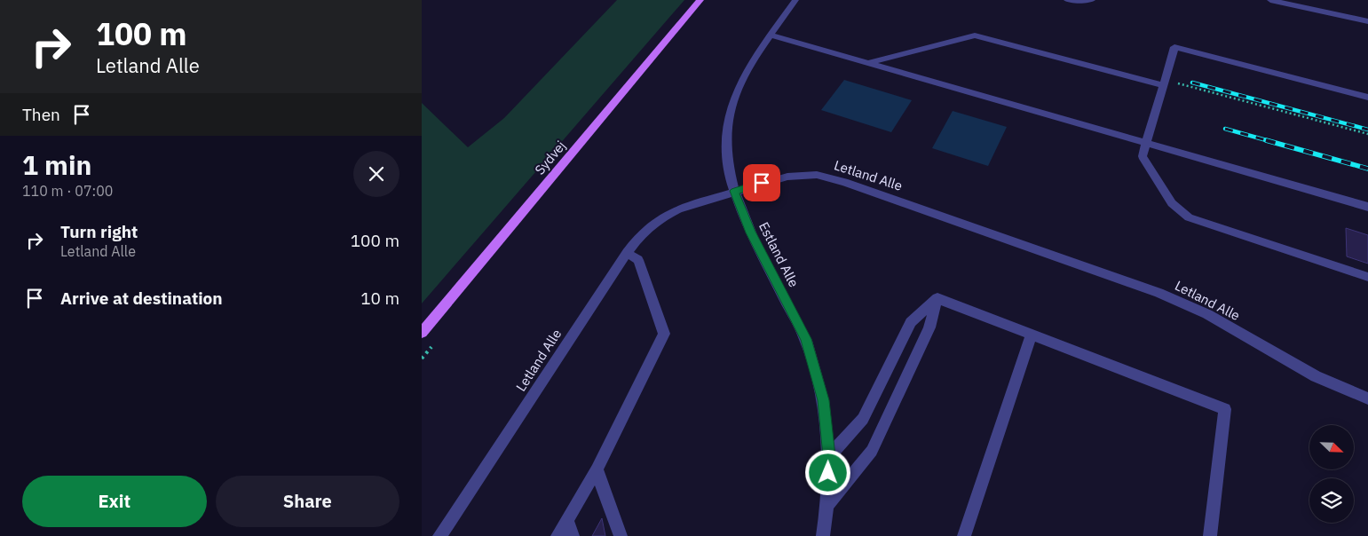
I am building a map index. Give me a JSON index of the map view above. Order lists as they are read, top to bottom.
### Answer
{
  "streets": {
    "main road": ["Sydvej"],
    "street": ["Letland Alle", "Estland Alle"]
  },
  "crossings": [
    ["Letland Alle", "Estland Alle"]
  ],
  "north": "bottom right",
  "page": {
    "turn": ["100 m", "Letland Alle"],
    "then": "Then",
    "heading": ["1 min", "110 m · 07:00"],
    "list": [
      {
        "name": "Turn right",
        "note": "Letland Alle",
        "value": "100 m"
      },
      {
        "name": "Arrive at destination",
        "value": "10 m"
      }
    ],
    "buttons": ["Exit", "Share"]
  }
}
